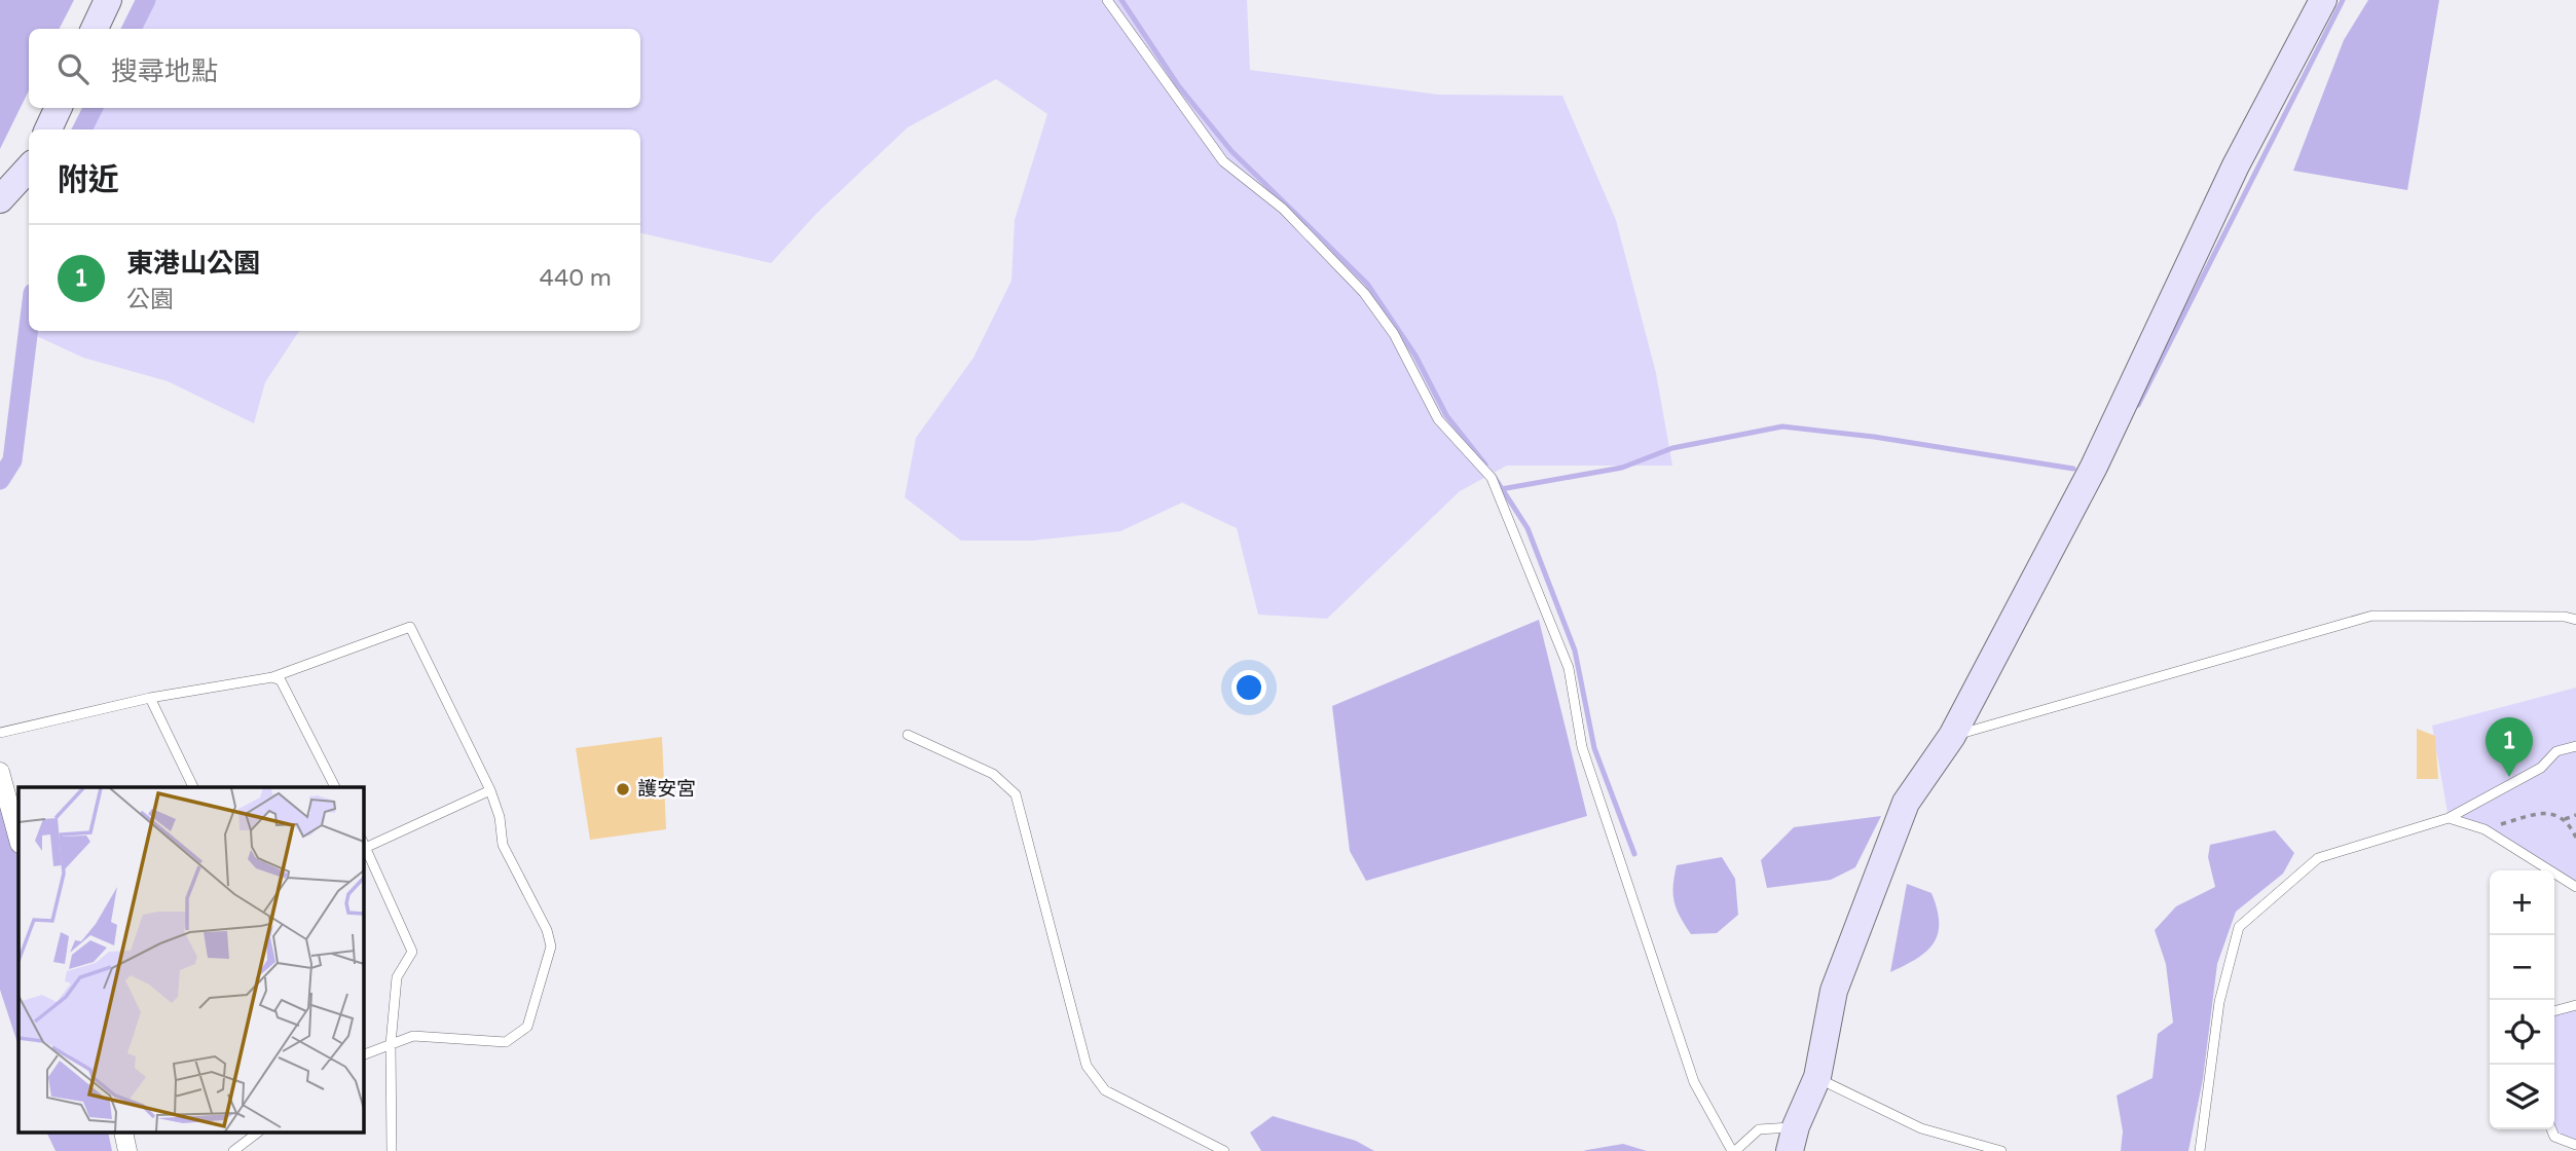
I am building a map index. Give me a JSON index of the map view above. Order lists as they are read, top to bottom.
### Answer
{
  "places": ["護安宮"],
  "page": {
    "search": "搜尋地點",
    "heading": "附近",
    "list": [
      {
        "mark": "1",
        "name": "東港山公園",
        "note": "公園",
        "value": "440 m"
      }
    ],
    "pins": "1",
    "map_buttons": ["+", "−"]
  }
}
